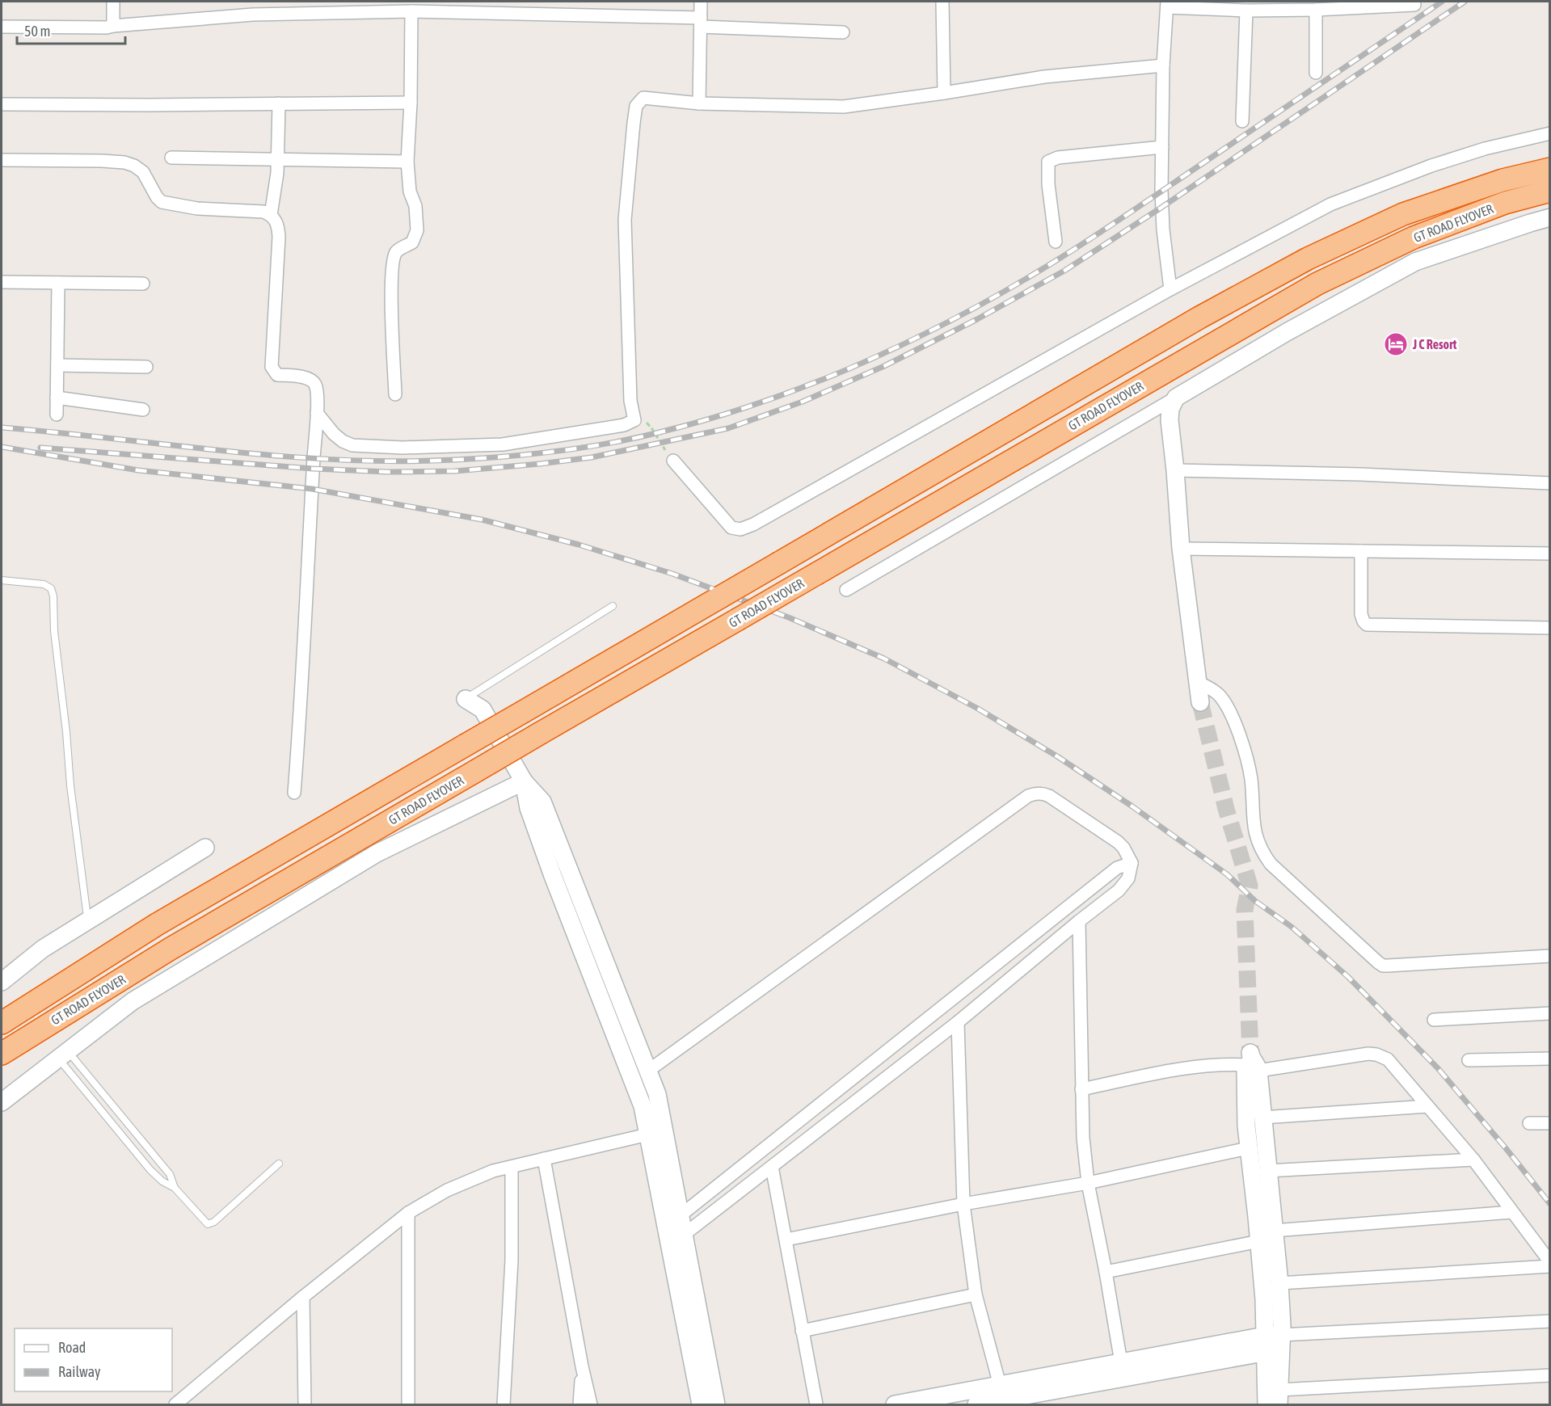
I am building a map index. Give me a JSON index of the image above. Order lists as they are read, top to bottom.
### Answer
{
  "streets": {
    "highway": ["GT ROAD FLYOVER"]
  },
  "places": {
    "hotel": ["J C Resort"]
  },
  "legend": ["Road", "Railway"],
  "scale_bar": "50 m"
}
